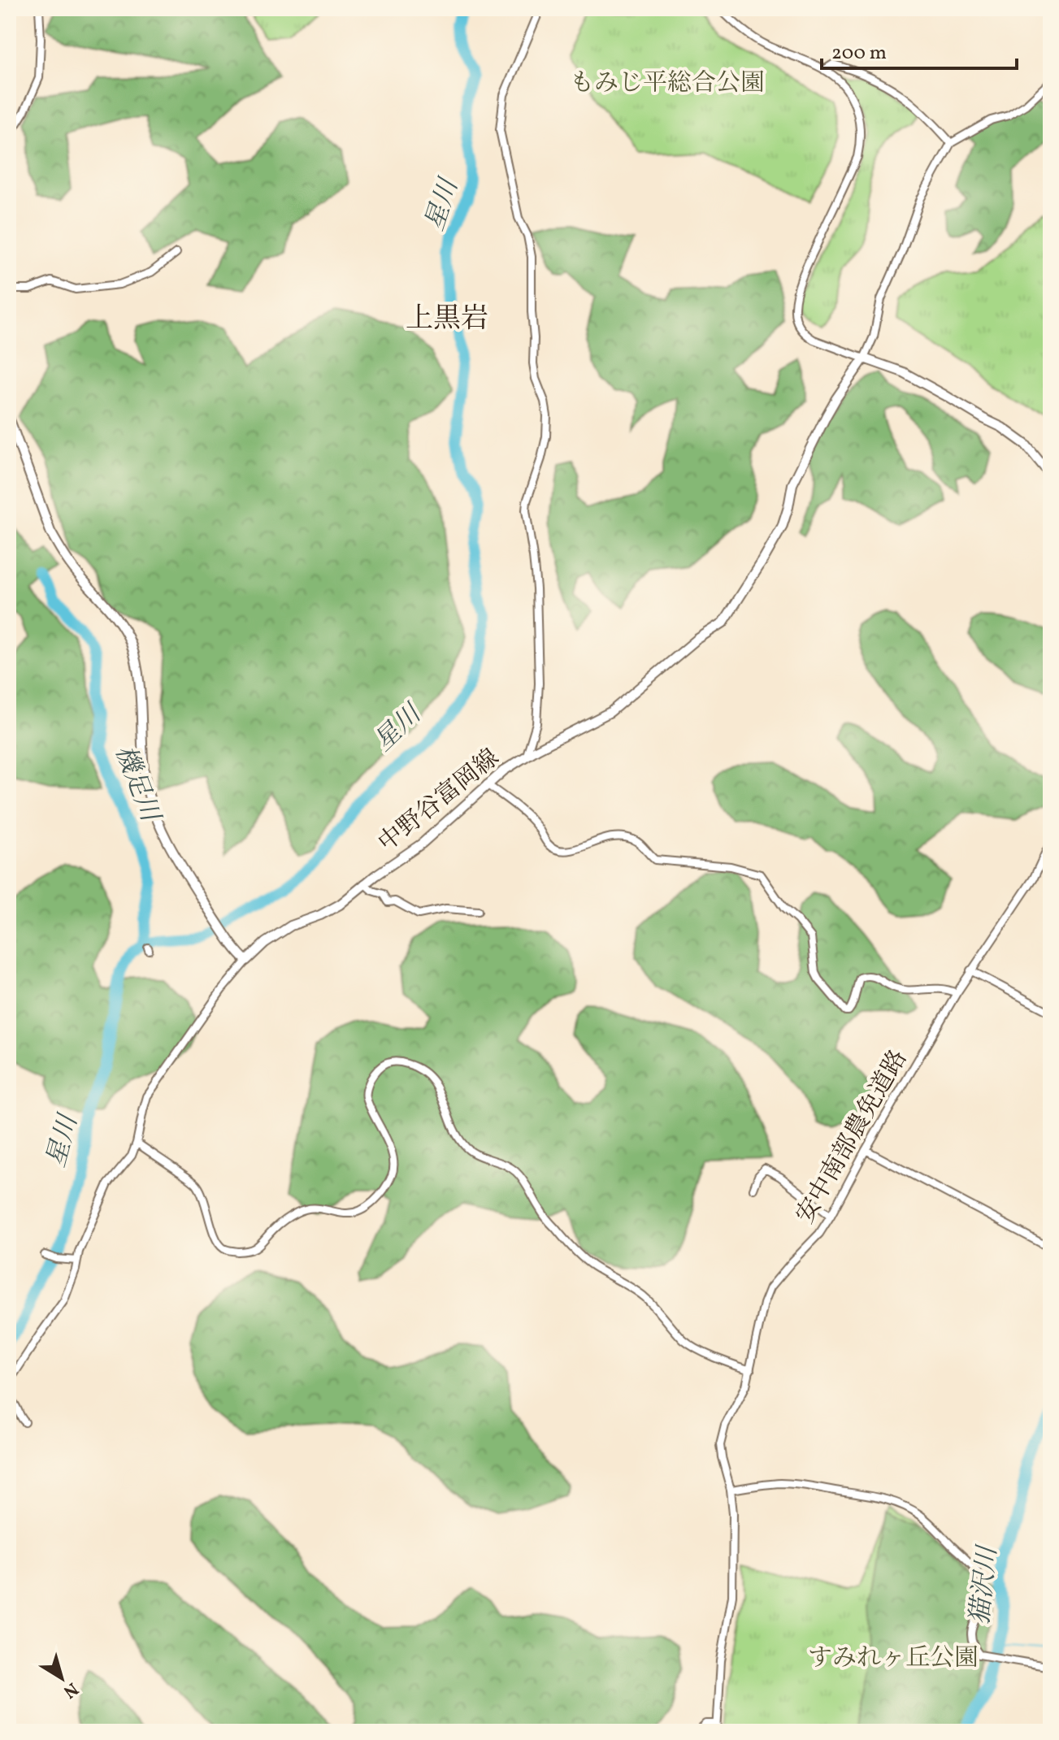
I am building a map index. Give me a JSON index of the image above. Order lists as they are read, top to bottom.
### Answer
{
  "streets": {
    "main road": ["中野谷富岡線"],
    "street": ["安中南部農免道路"]
  },
  "districts": ["上黒岩"],
  "water": ["星川", "機足川", "猫沢川"],
  "parks": ["もみじ平総合公園", "すみれヶ丘公園"],
  "scale_bar": "200 m",
  "north": "bottom right"
}
